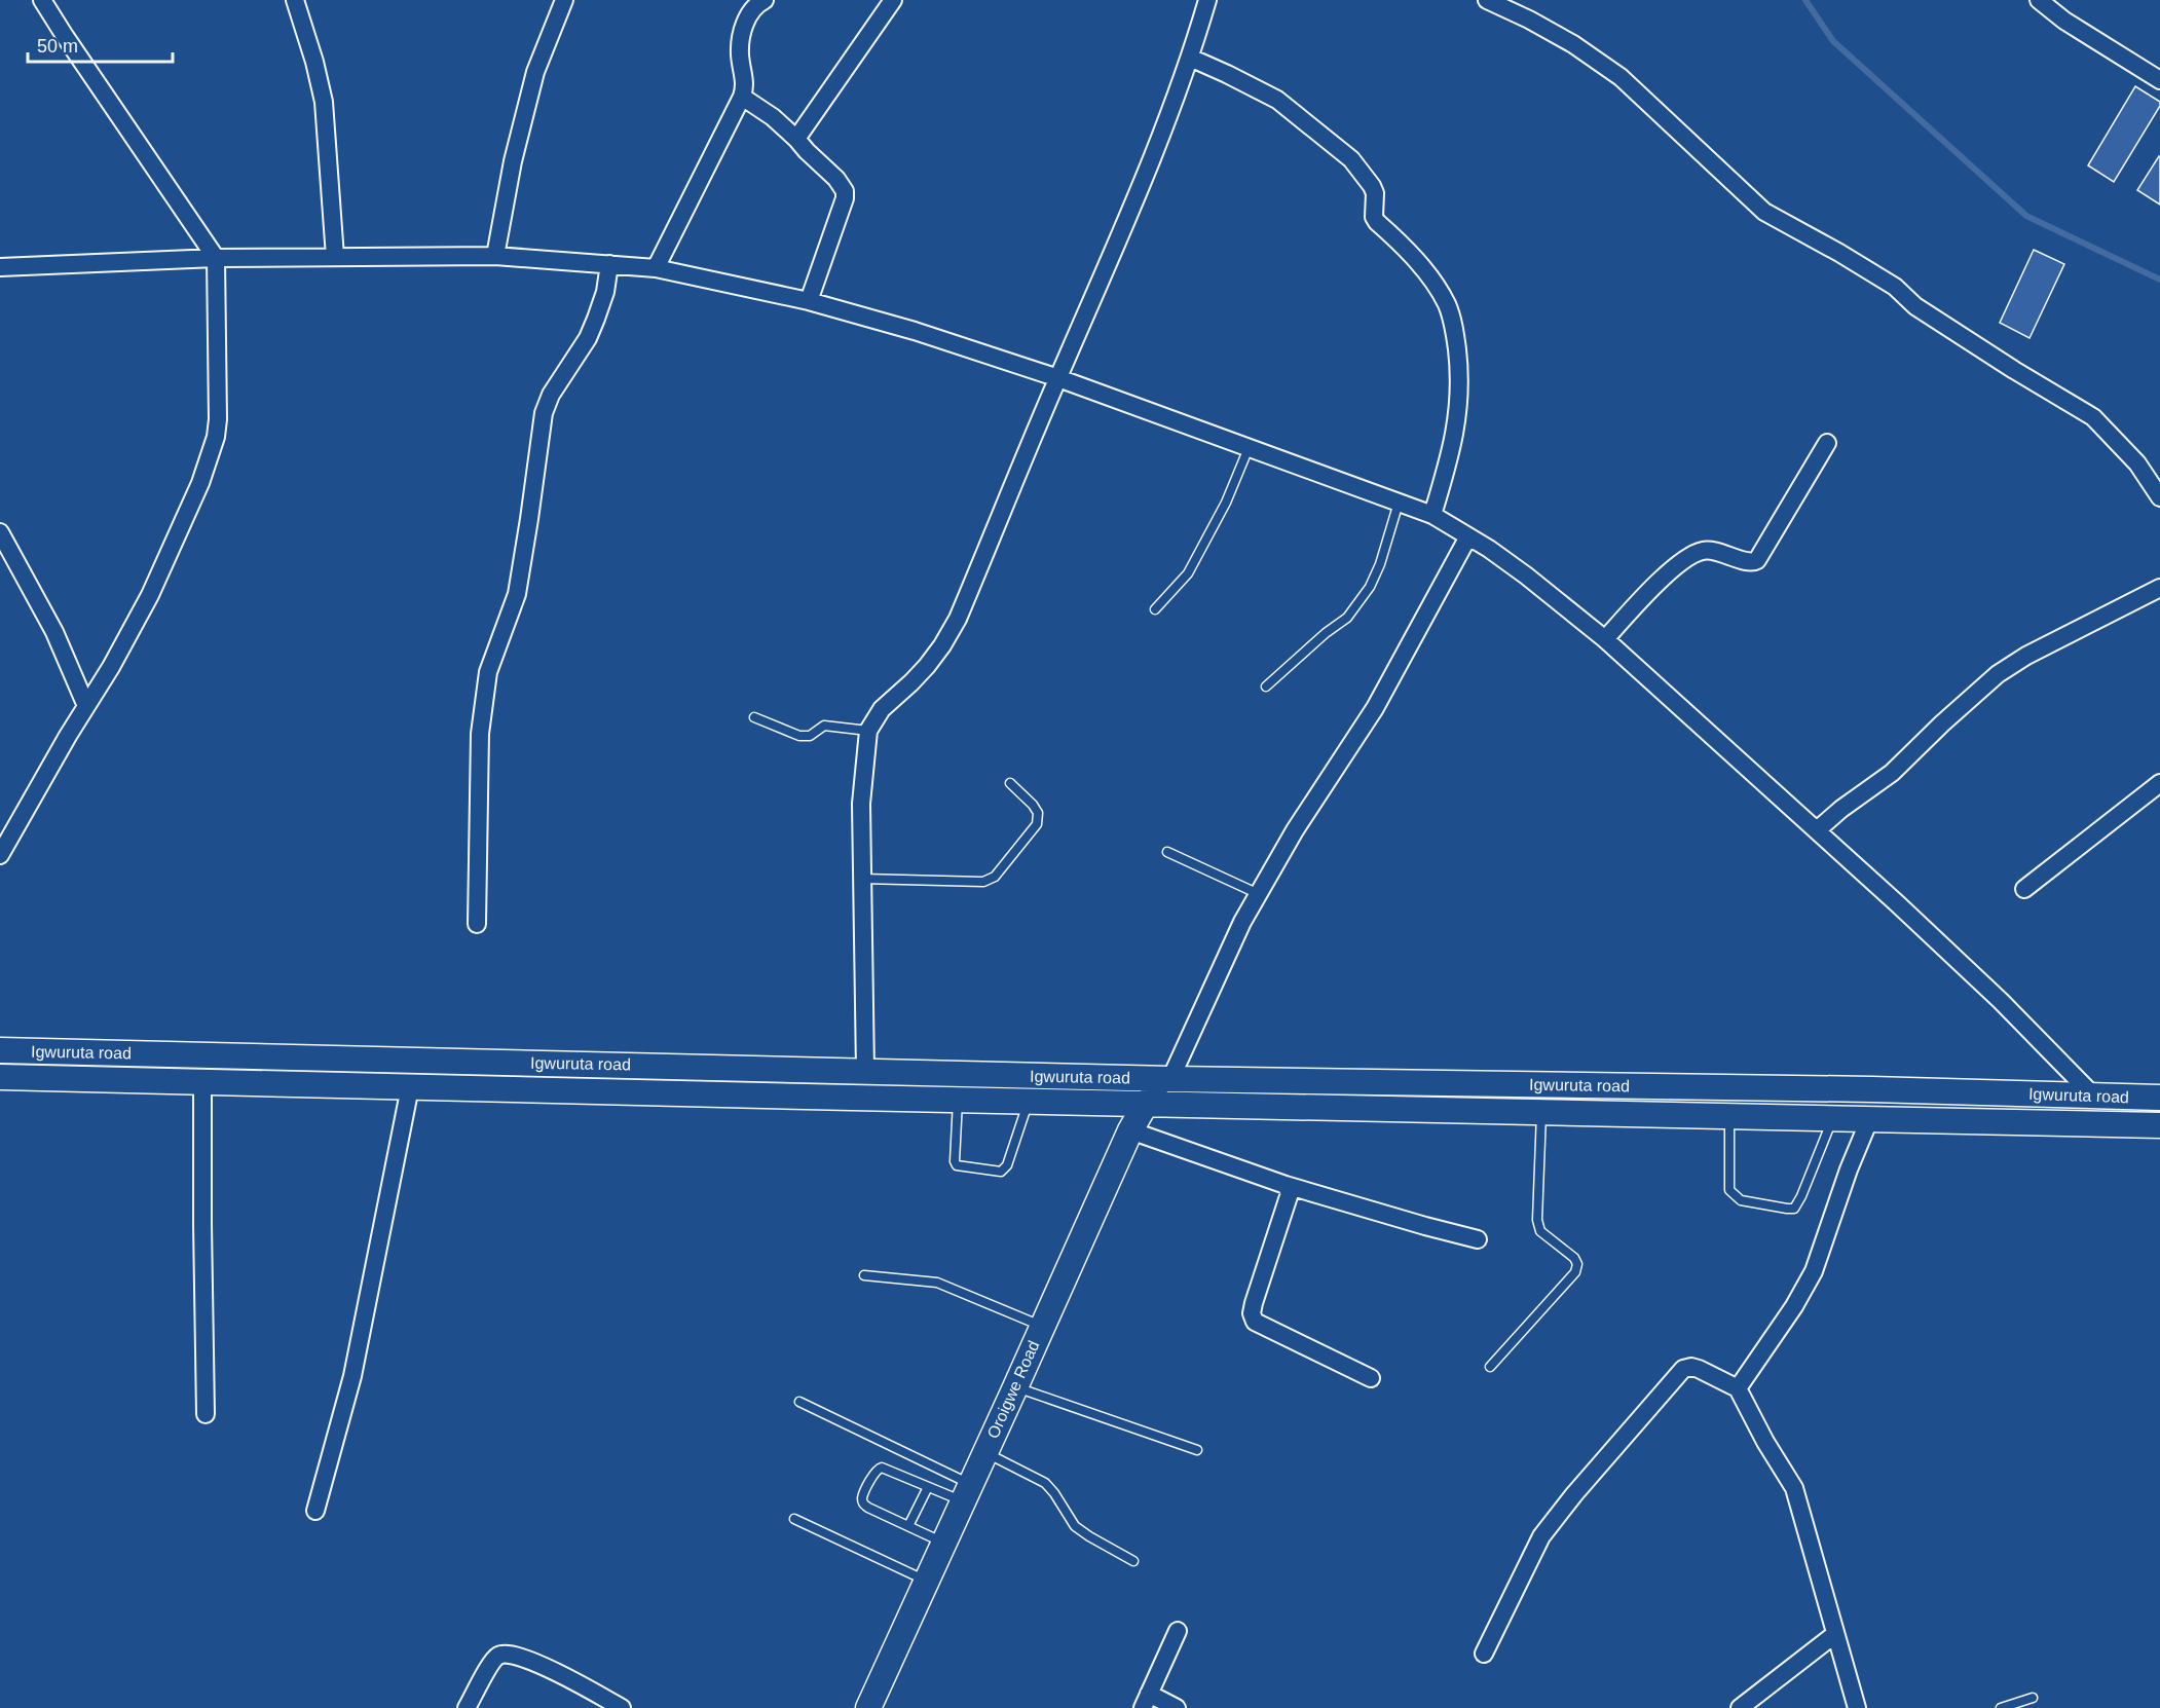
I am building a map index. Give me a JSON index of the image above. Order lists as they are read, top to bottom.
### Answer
{
  "streets": {
    "main road": ["Igwuruta road", "Oroigwe Road"]
  },
  "crossings": [
    ["Igwuruta road", "Oroigwe Road"]
  ],
  "scale_bar": "50 m"
}
